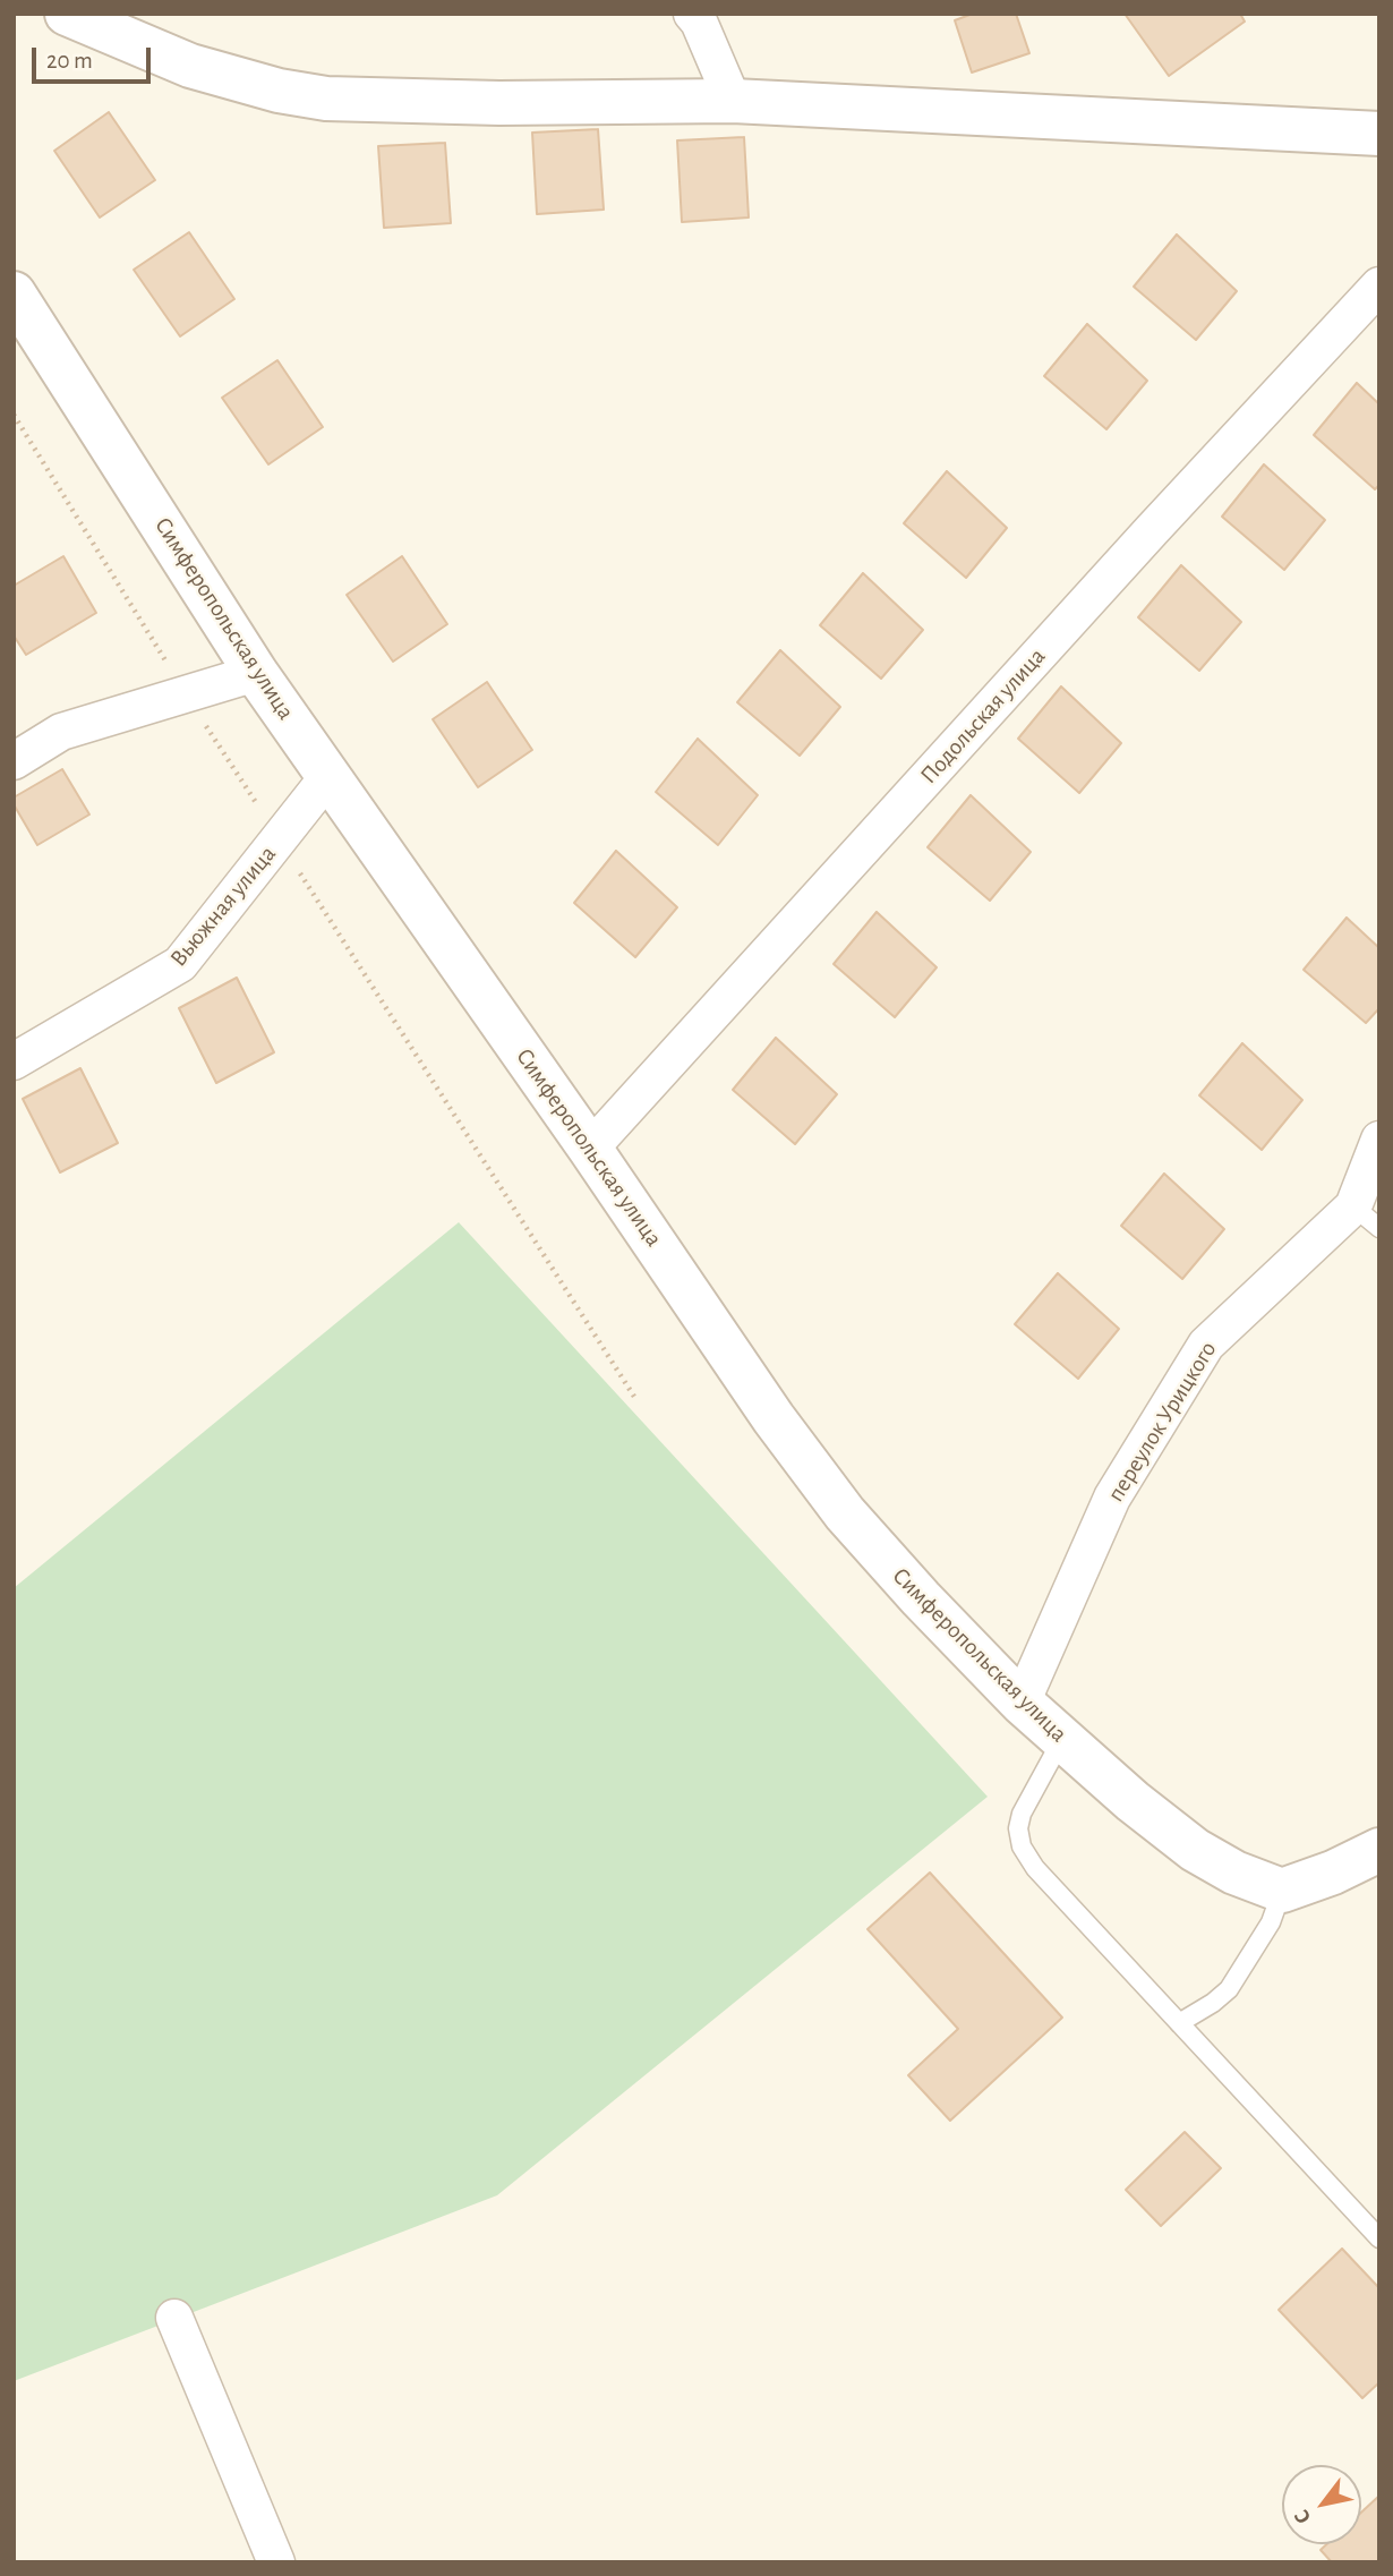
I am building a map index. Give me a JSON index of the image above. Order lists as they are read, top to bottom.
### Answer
{
  "streets": {
    "street": [
      "Симферопольская улица",
      "Подольская улица",
      "Вьюжная улица",
      "переулок Урицкого"
    ]
  },
  "crossings": [
    ["Симферопольская улица", "Подольская улица"],
    ["Симферопольская улица", "Вьюжная улица"],
    ["Симферопольская улица", "переулок Урицкого"]
  ],
  "scale_bar": "20 m",
  "north": "bottom left"
}
